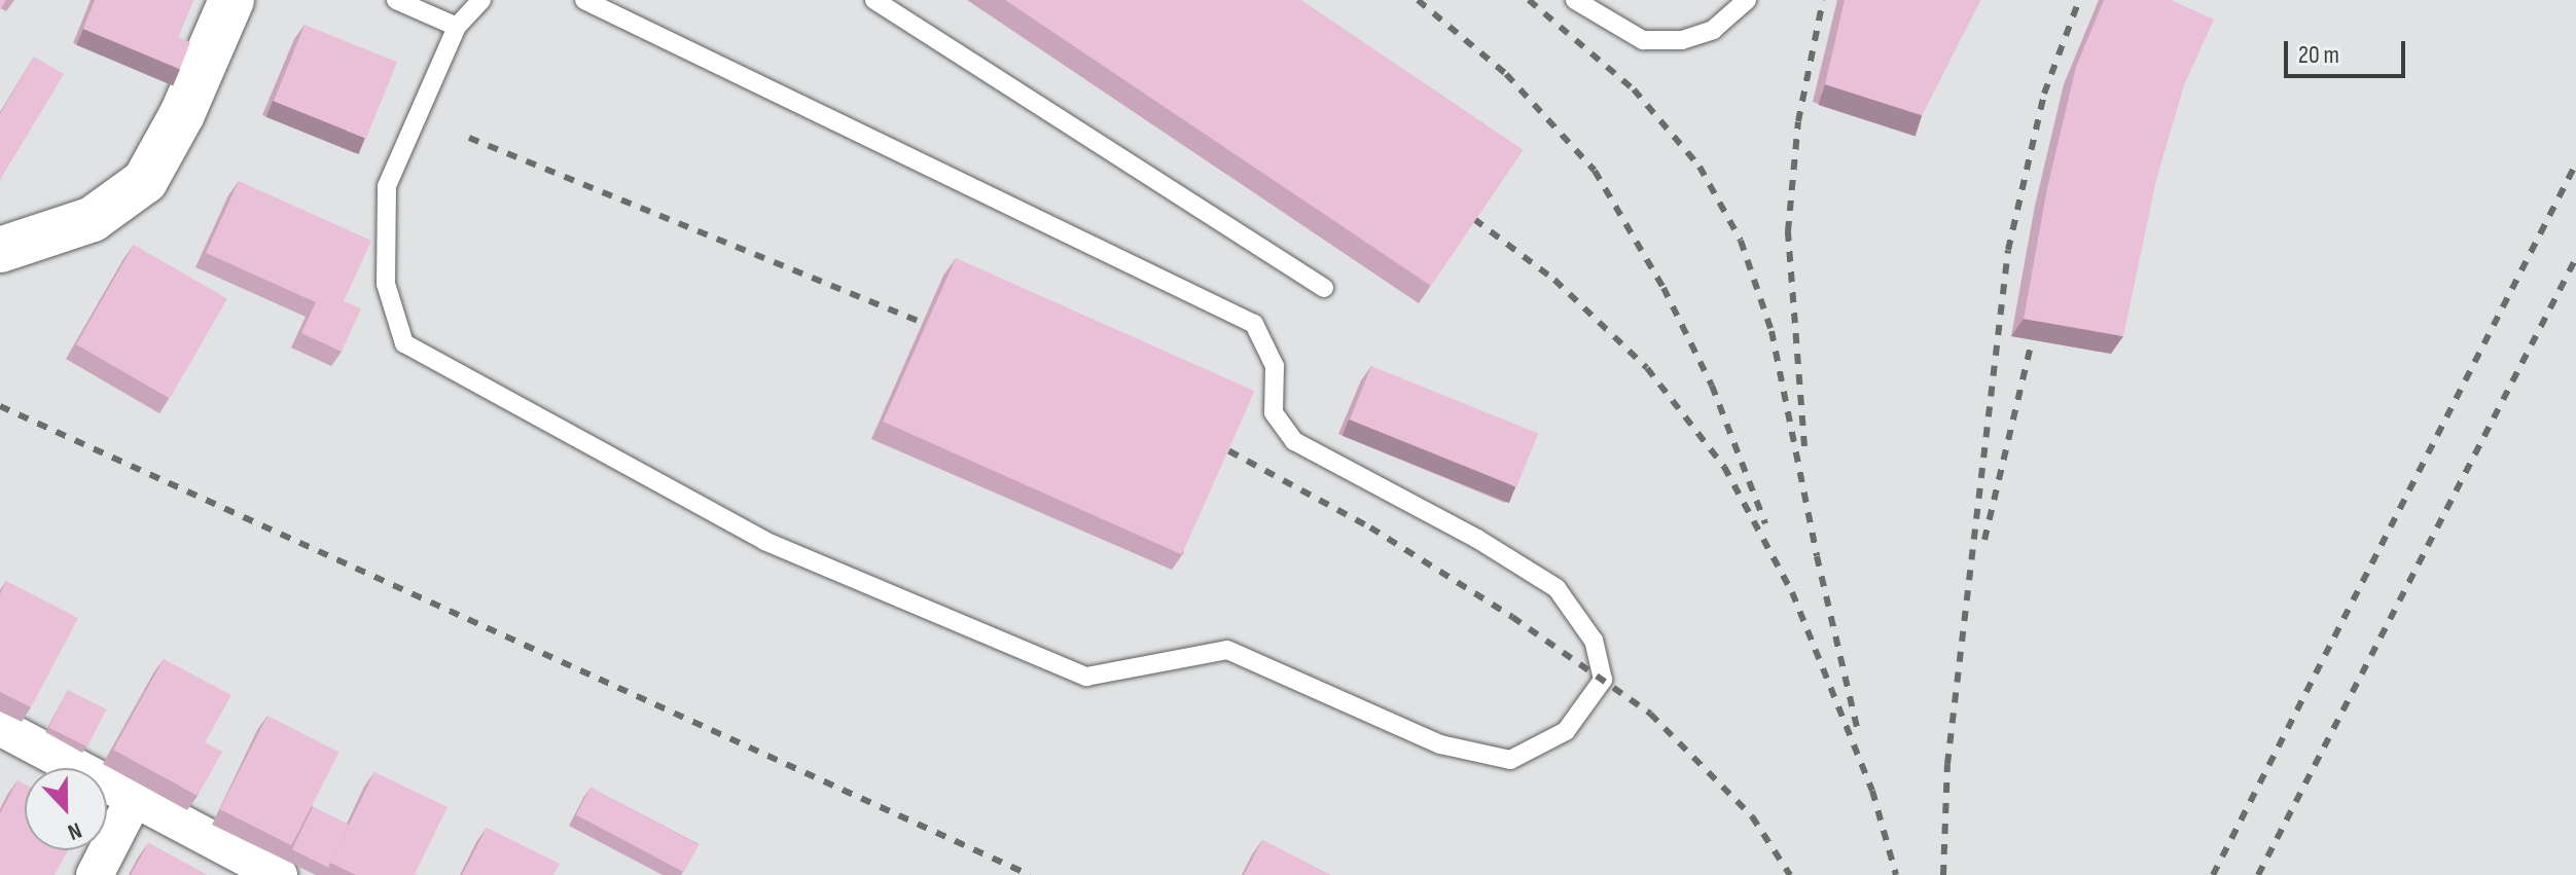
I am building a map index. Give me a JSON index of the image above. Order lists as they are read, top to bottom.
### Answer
{
  "scale_bar": "20 m",
  "north": "bottom"
}
